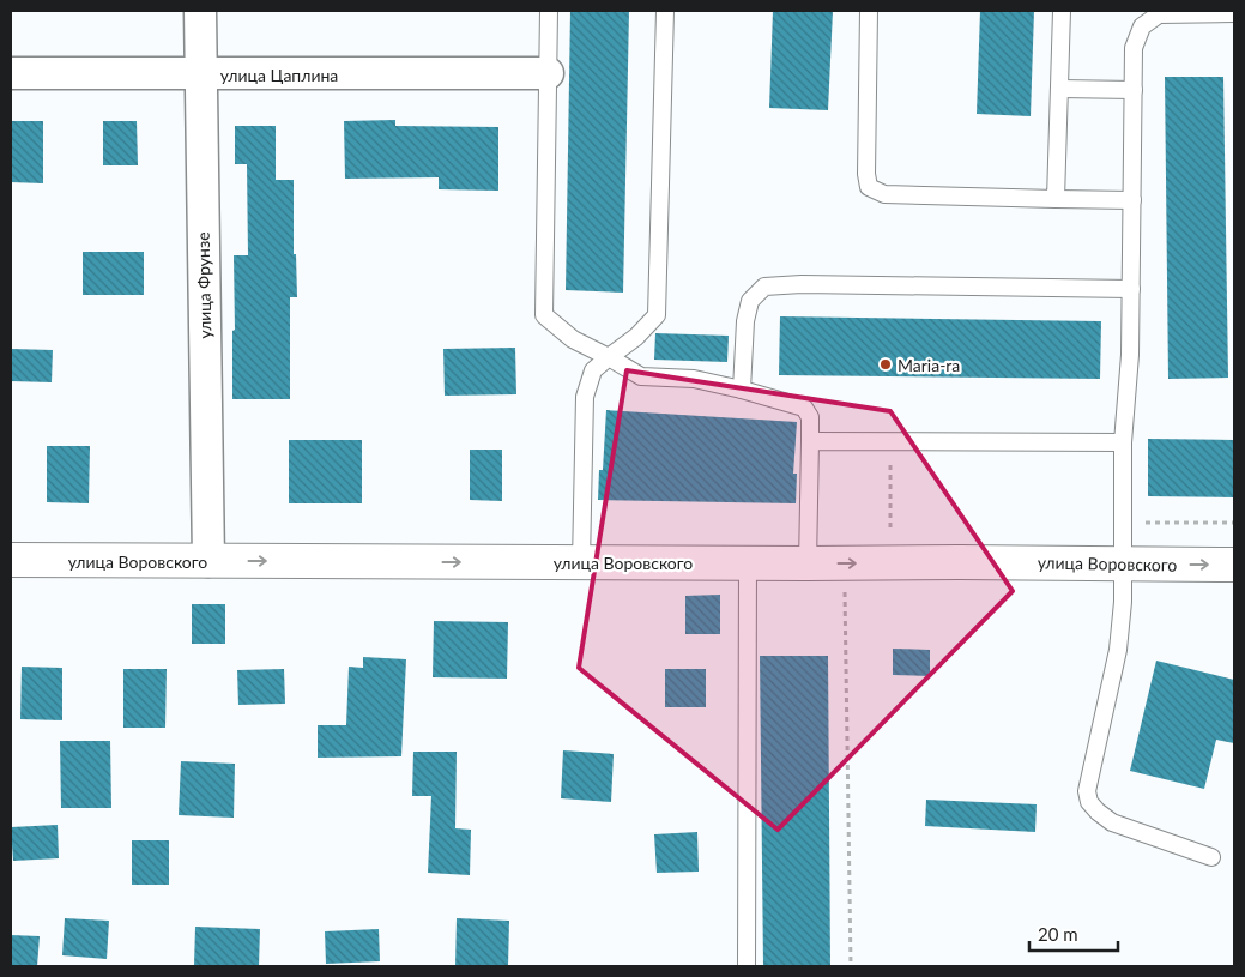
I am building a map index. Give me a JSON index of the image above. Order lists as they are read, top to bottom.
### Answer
{
  "streets": {
    "main road": ["улица Воровского"],
    "street": ["улица Цаплина", "улица Фрунзе"]
  },
  "crossings": [
    ["улица Цаплина", "улица Фрунзе"],
    ["улица Фрунзе", "улица Воровского"]
  ],
  "one_way": ["улица Воровского"],
  "places": ["Maria-ra"],
  "scale_bar": "20 m"
}
